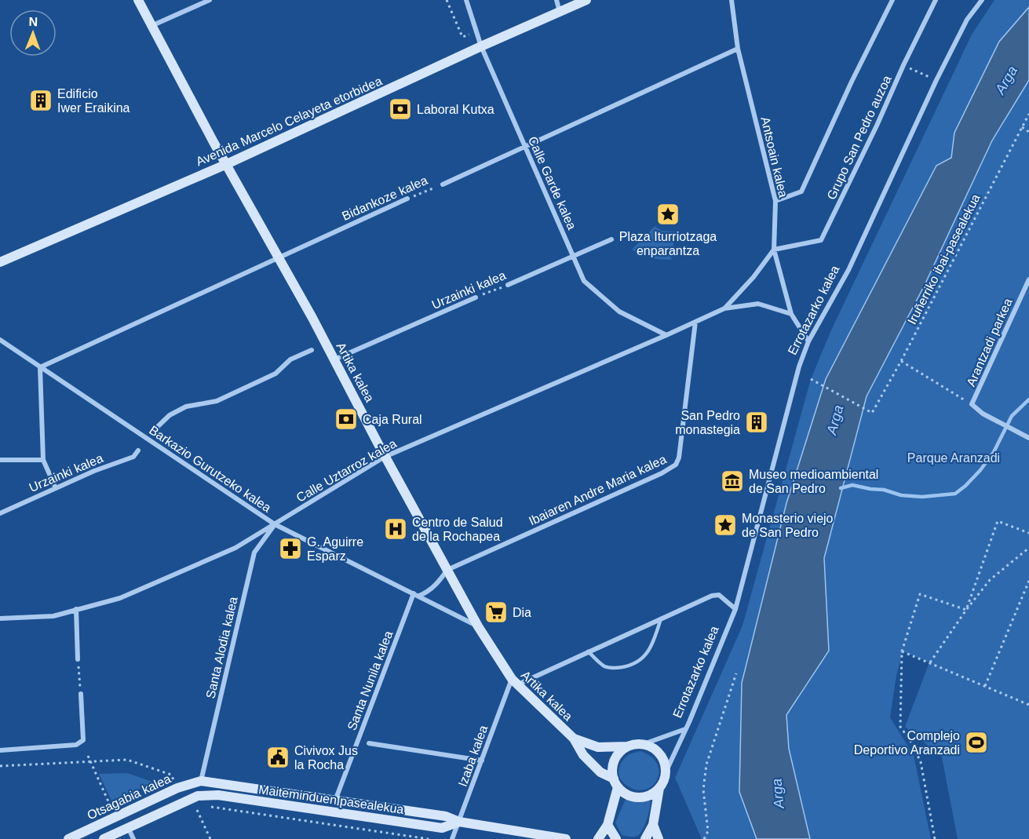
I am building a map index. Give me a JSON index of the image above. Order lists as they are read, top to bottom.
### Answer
{
  "streets": {
    "street": [
      "Avenida Marcelo Celayeta etorbidea",
      "Grupo San Pedro auzoa",
      "Antsoain kalea",
      "Calle Garde kalea",
      "Bidankoze kalea",
      "Urzainki kalea",
      "Errotazarko kalea",
      "Arantzadi parkea",
      "Artika kalea",
      "Barkazio Gurutzeko kalea",
      "Calle Uztarroz kalea",
      "Ibaiaren Andre Maria kalea",
      "Santa Alodia kalea",
      "Santa Nunila kalea",
      "Izaba kalea",
      "Otsagabia kalea",
      "Maiteminduen pasealekua"
    ],
    "path": ["Iruñerriko ibai-pasealekua"]
  },
  "crossings": [
    ["Avenida Marcelo Celayeta etorbidea", "Calle Garde kalea"],
    ["Avenida Marcelo Celayeta etorbidea", "Artika kalea"],
    ["Grupo San Pedro auzoa", "Antsoain kalea"],
    ["Grupo San Pedro auzoa", "Calle Uztarroz kalea"],
    ["Antsoain kalea", "Bidankoze kalea"],
    ["Antsoain kalea", "Errotazarko kalea"],
    ["Antsoain kalea", "Calle Uztarroz kalea"],
    ["Calle Garde kalea", "Bidankoze kalea"],
    ["Calle Garde kalea", "Urzainki kalea"],
    ["Calle Garde kalea", "Calle Uztarroz kalea"],
    ["Bidankoze kalea", "Artika kalea"],
    ["Bidankoze kalea", "Barkazio Gurutzeko kalea"],
    ["Urzainki kalea", "Artika kalea"],
    ["Errotazarko kalea", "Artika kalea"],
    ["Artika kalea", "Barkazio Gurutzeko kalea"],
    ["Artika kalea", "Calle Uztarroz kalea"],
    ["Artika kalea", "Ibaiaren Andre Maria kalea"],
    ["Artika kalea", "Izaba kalea"],
    ["Barkazio Gurutzeko kalea", "Calle Uztarroz kalea"],
    ["Barkazio Gurutzeko kalea", "Santa Alodia kalea"],
    ["Barkazio Gurutzeko kalea", "Santa Nunila kalea"],
    ["Calle Uztarroz kalea", "Ibaiaren Andre Maria kalea"],
    ["Calle Uztarroz kalea", "Santa Alodia kalea"],
    ["Santa Alodia kalea", "Otsagabia kalea"],
    ["Santa Alodia kalea", "Maiteminduen pasealekua"],
    ["Santa Nunila kalea", "Maiteminduen pasealekua"],
    ["Izaba kalea", "Maiteminduen pasealekua"],
    ["Otsagabia kalea", "Maiteminduen pasealekua"]
  ],
  "water": ["Arga"],
  "parks": ["Parque Aranzadi"],
  "places": {
    "building": ["Edificio Iwer Eraikina", "San Pedro monastegia"],
    "bank": ["Laboral Kutxa", "Caja Rural"],
    "place": ["Plaza Iturriotzaga enparantza", "Monasterio viejo de San Pedro"],
    "museum": ["Museo medioambiental de San Pedro"],
    "hospital": ["Centro de Salud de la Rochapea"],
    "pharmacy": ["G. Aguirre Esparz"],
    "supermarket": ["Dia"],
    "sports": ["Complejo Deportivo Aranzadi"],
    "public building": ["Civivox Jus la Rocha"]
  },
  "north": "top"
}
